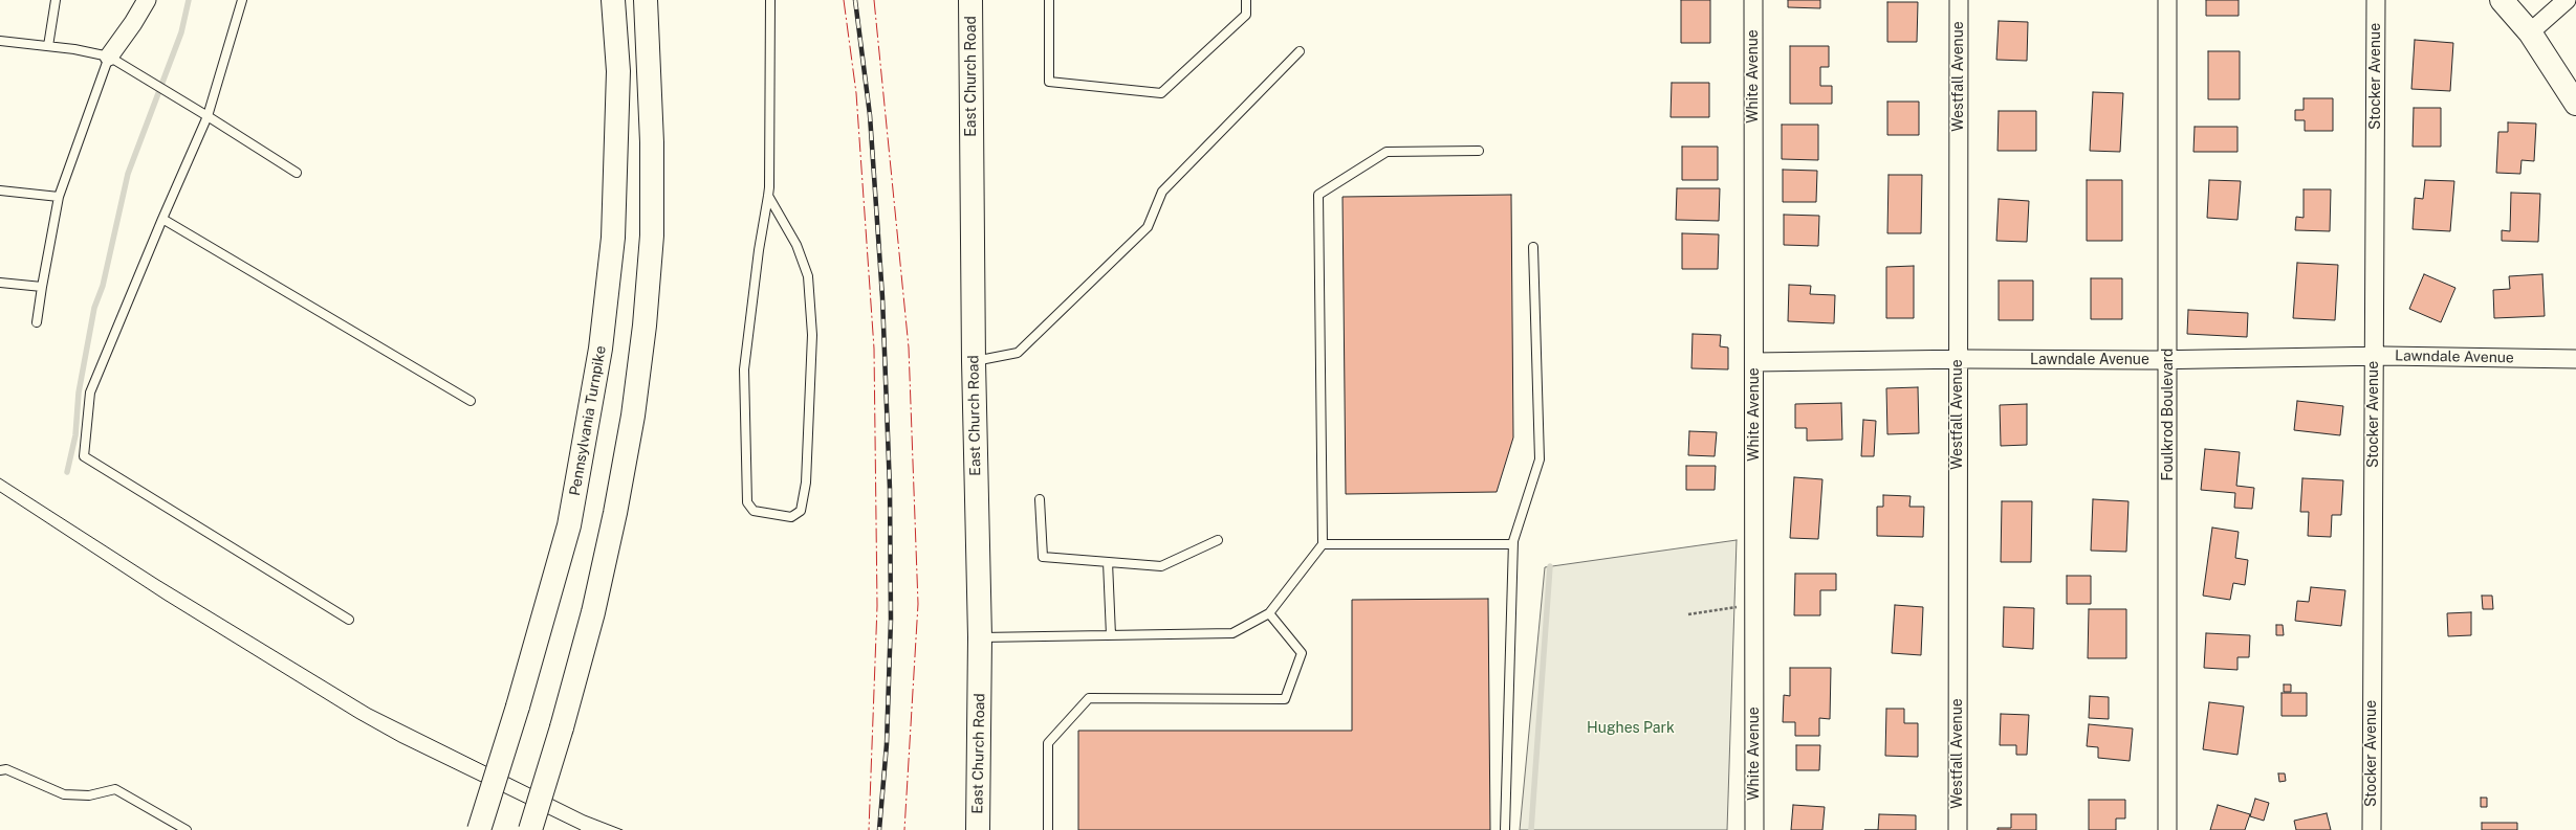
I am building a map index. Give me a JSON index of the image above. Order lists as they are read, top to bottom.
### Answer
{
  "streets": {
    "main road": ["East Church Road", "Pennsylvania Turnpike"],
    "street": [
      "White Avenue",
      "Westfall Avenue",
      "Stocker Avenue",
      "Lawndale Avenue",
      "Foulkrod Boulevard"
    ]
  },
  "crossings": [
    ["White Avenue", "Lawndale Avenue"],
    ["Westfall Avenue", "Lawndale Avenue"],
    ["Stocker Avenue", "Lawndale Avenue"],
    ["Lawndale Avenue", "Foulkrod Boulevard"]
  ],
  "parks": ["Hughes Park"]
}
